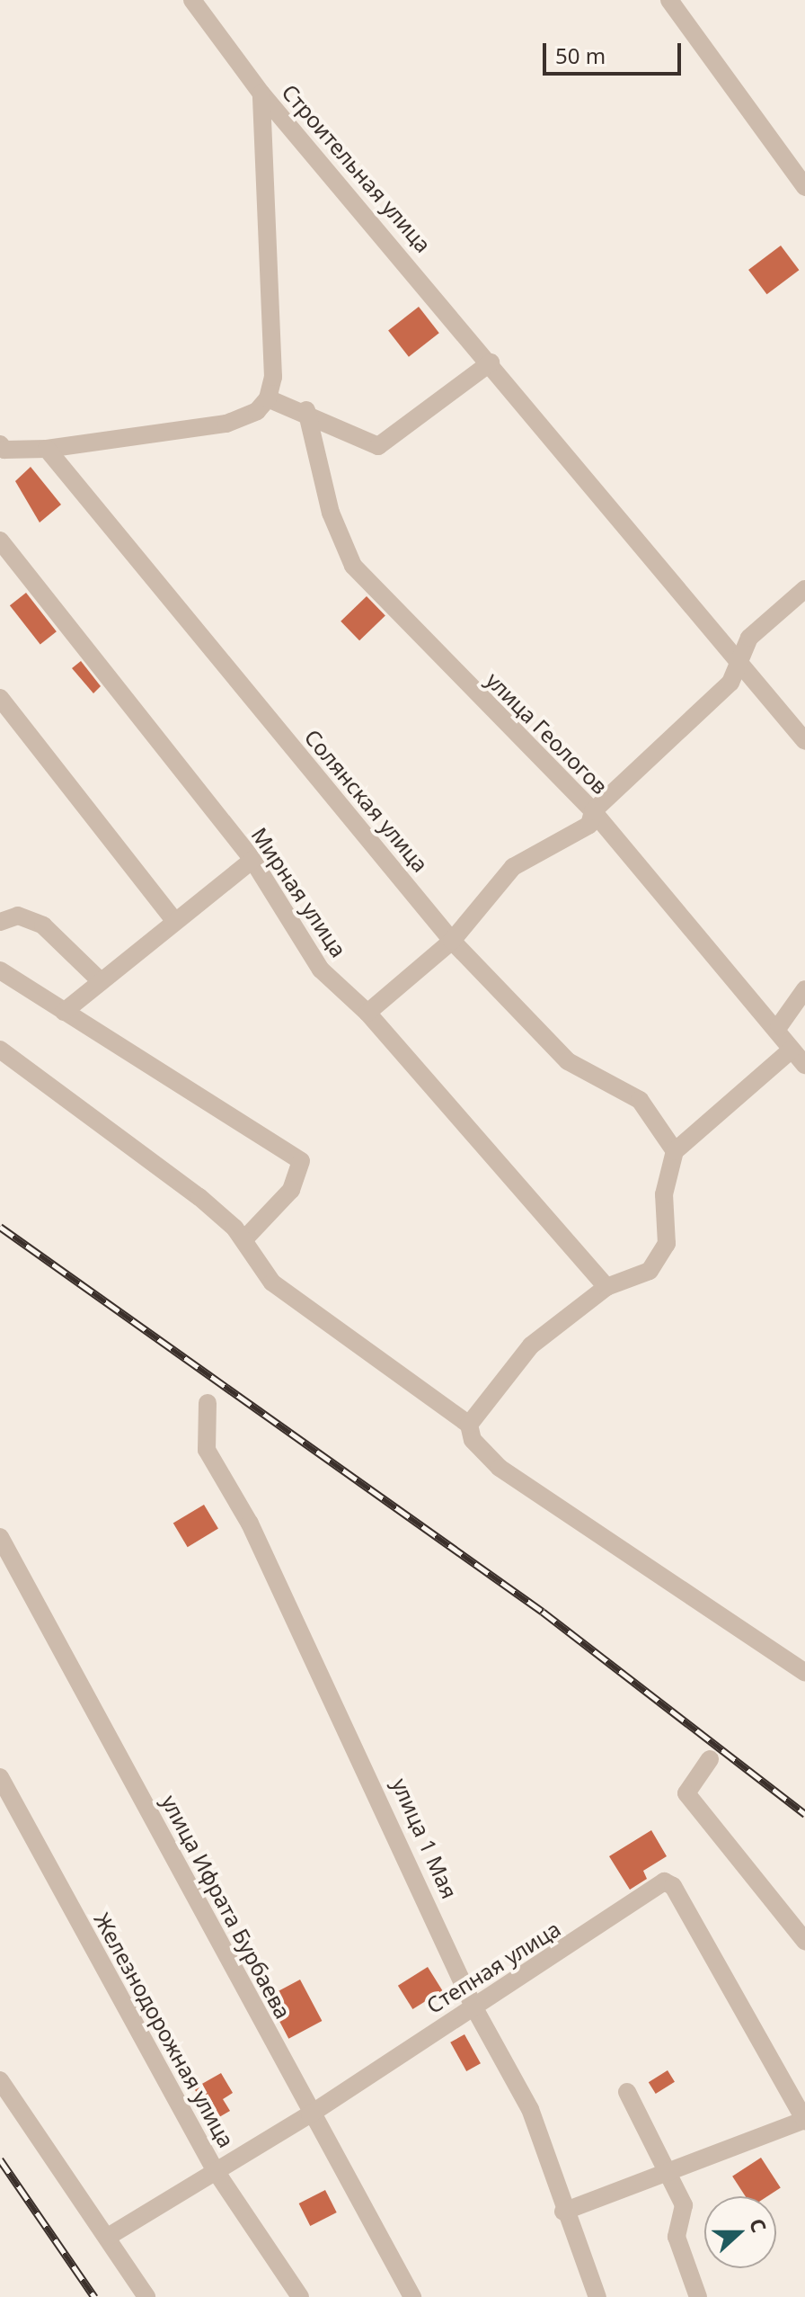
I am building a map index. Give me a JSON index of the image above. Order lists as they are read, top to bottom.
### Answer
{
  "streets": {
    "street": [
      "Строительная улица",
      "улица Геологов",
      "Солянская улица",
      "Мирная улица",
      "улица 1 Мая",
      "улица Ифрата Бурбаева",
      "Степная улица",
      "Железнодорожная улица"
    ]
  },
  "crossings": [
    ["улица 1 Мая", "Степная улица"],
    ["улица Ифрата Бурбаева", "Степная улица"],
    ["Степная улица", "Железнодорожная улица"]
  ],
  "scale_bar": "50 m",
  "north": "right"
}
